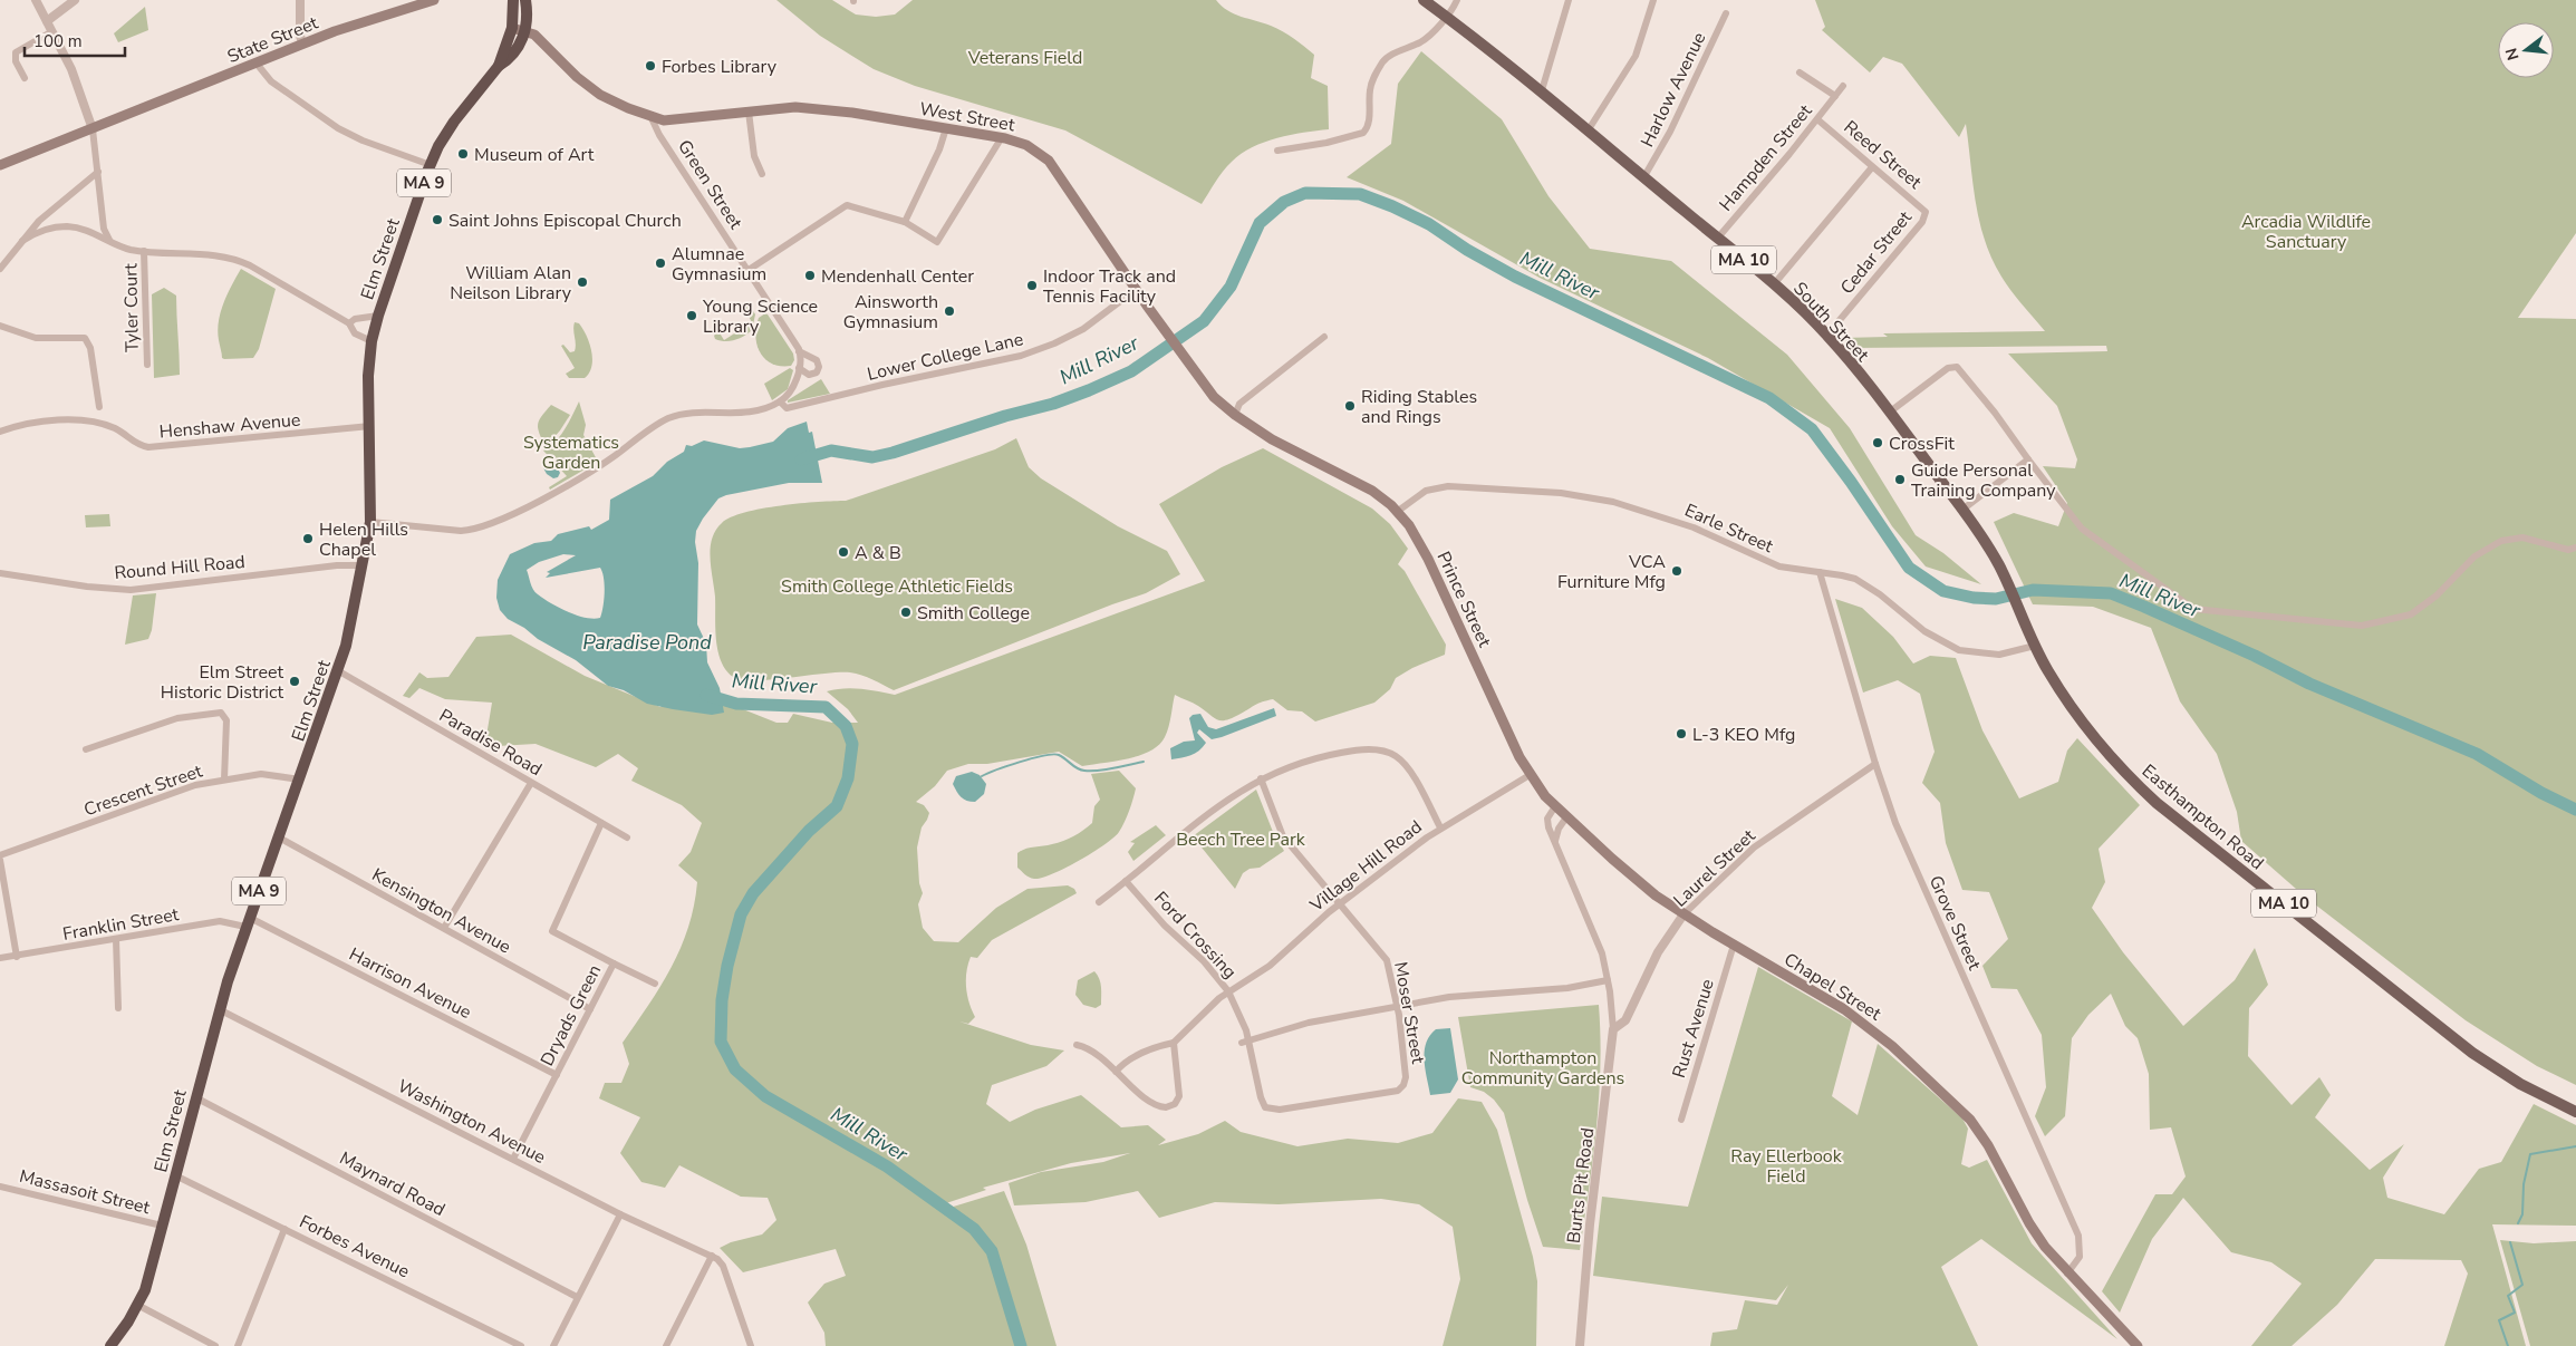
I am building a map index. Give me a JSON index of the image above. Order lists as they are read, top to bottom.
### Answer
{
  "streets": {
    "highway": ["MA 9", "Elm Street"],
    "main road": [
      "State Street",
      "West Street",
      "MA 10",
      "South Street",
      "Prince Street",
      "Easthampton Road",
      "Chapel Street"
    ],
    "street": [
      "Harlow Avenue",
      "Reed Street",
      "Hampden Street",
      "Green Street",
      "Cedar Street",
      "Tyler Court",
      "Lower College Lane",
      "Henshaw Avenue",
      "Earle Street",
      "Round Hill Road",
      "Paradise Road",
      "Crescent Street",
      "Village Hill Road",
      "Laurel Street",
      "Kensington Avenue",
      "Grove Street",
      "Franklin Street",
      "Ford Crossing",
      "Harrison Avenue",
      "Moser Street",
      "Dryads Green",
      "Rust Avenue",
      "Washington Avenue",
      "Maynard Road",
      "Burts Pit Road",
      "Massasoit Street",
      "Forbes Avenue"
    ]
  },
  "crossings": [
    ["Harlow Avenue", "South Street"],
    ["West Street", "MA 9"],
    ["West Street", "Green Street"],
    ["West Street", "Elm Street"],
    ["West Street", "Lower College Lane"],
    ["West Street", "Prince Street"],
    ["Reed Street", "Hampden Street"],
    ["Reed Street", "Cedar Street"],
    ["Hampden Street", "South Street"],
    ["MA 9", "Elm Street"],
    ["Cedar Street", "South Street"],
    ["Elm Street", "Henshaw Avenue"],
    ["Elm Street", "Round Hill Road"],
    ["Elm Street", "Paradise Road"],
    ["Elm Street", "Crescent Street"],
    ["Elm Street", "Kensington Avenue"],
    ["Elm Street", "Franklin Street"],
    ["Elm Street", "Harrison Avenue"],
    ["Elm Street", "Washington Avenue"],
    ["Elm Street", "Maynard Road"],
    ["Elm Street", "Massasoit Street"],
    ["Elm Street", "Forbes Avenue"],
    ["South Street", "Earle Street"],
    ["South Street", "Easthampton Road"],
    ["Earle Street", "Prince Street"],
    ["Earle Street", "Easthampton Road"],
    ["Earle Street", "Grove Street"],
    ["Prince Street", "Village Hill Road"],
    ["Prince Street", "Chapel Street"],
    ["Paradise Road", "Dryads Green"],
    ["Village Hill Road", "Ford Crossing"],
    ["Village Hill Road", "Chapel Street"],
    ["Village Hill Road", "Moser Street"],
    ["Laurel Street", "Grove Street"],
    ["Laurel Street", "Chapel Street"],
    ["Laurel Street", "Burts Pit Road"],
    ["Kensington Avenue", "Dryads Green"],
    ["Grove Street", "Chapel Street"],
    ["Franklin Street", "Harrison Avenue"],
    ["Ford Crossing", "Moser Street"],
    ["Harrison Avenue", "Dryads Green"],
    ["Chapel Street", "Rust Avenue"],
    ["Dryads Green", "Washington Avenue"]
  ],
  "water": ["Mill River", "Paradise Pond"],
  "parks": [
    "Veterans Field",
    "Arcadia Wildlife Sanctuary",
    "Systematics Garden",
    "Smith College Athletic Fields",
    "Beech Tree Park",
    "Northampton Community Gardens",
    "Ray Ellerbook Field"
  ],
  "places": [
    "Forbes Library",
    "Museum of Art",
    "Saint Johns Episcopal Church",
    "Alumnae Gymnasium",
    "Mendenhall Center",
    "William Alan Neilson Library",
    "Indoor Track and Tennis Facility",
    "Ainsworth Gymnasium",
    "Young Science Library",
    "Riding Stables and Rings",
    "CrossFit",
    "Guide Personal Training Company",
    "Helen Hills Chapel",
    "A & B",
    "VCA Furniture Mfg",
    "Smith College",
    "Elm Street Historic District",
    "L-3 KEO Mfg"
  ],
  "scale_bar": "100 m",
  "north": "left"
}
